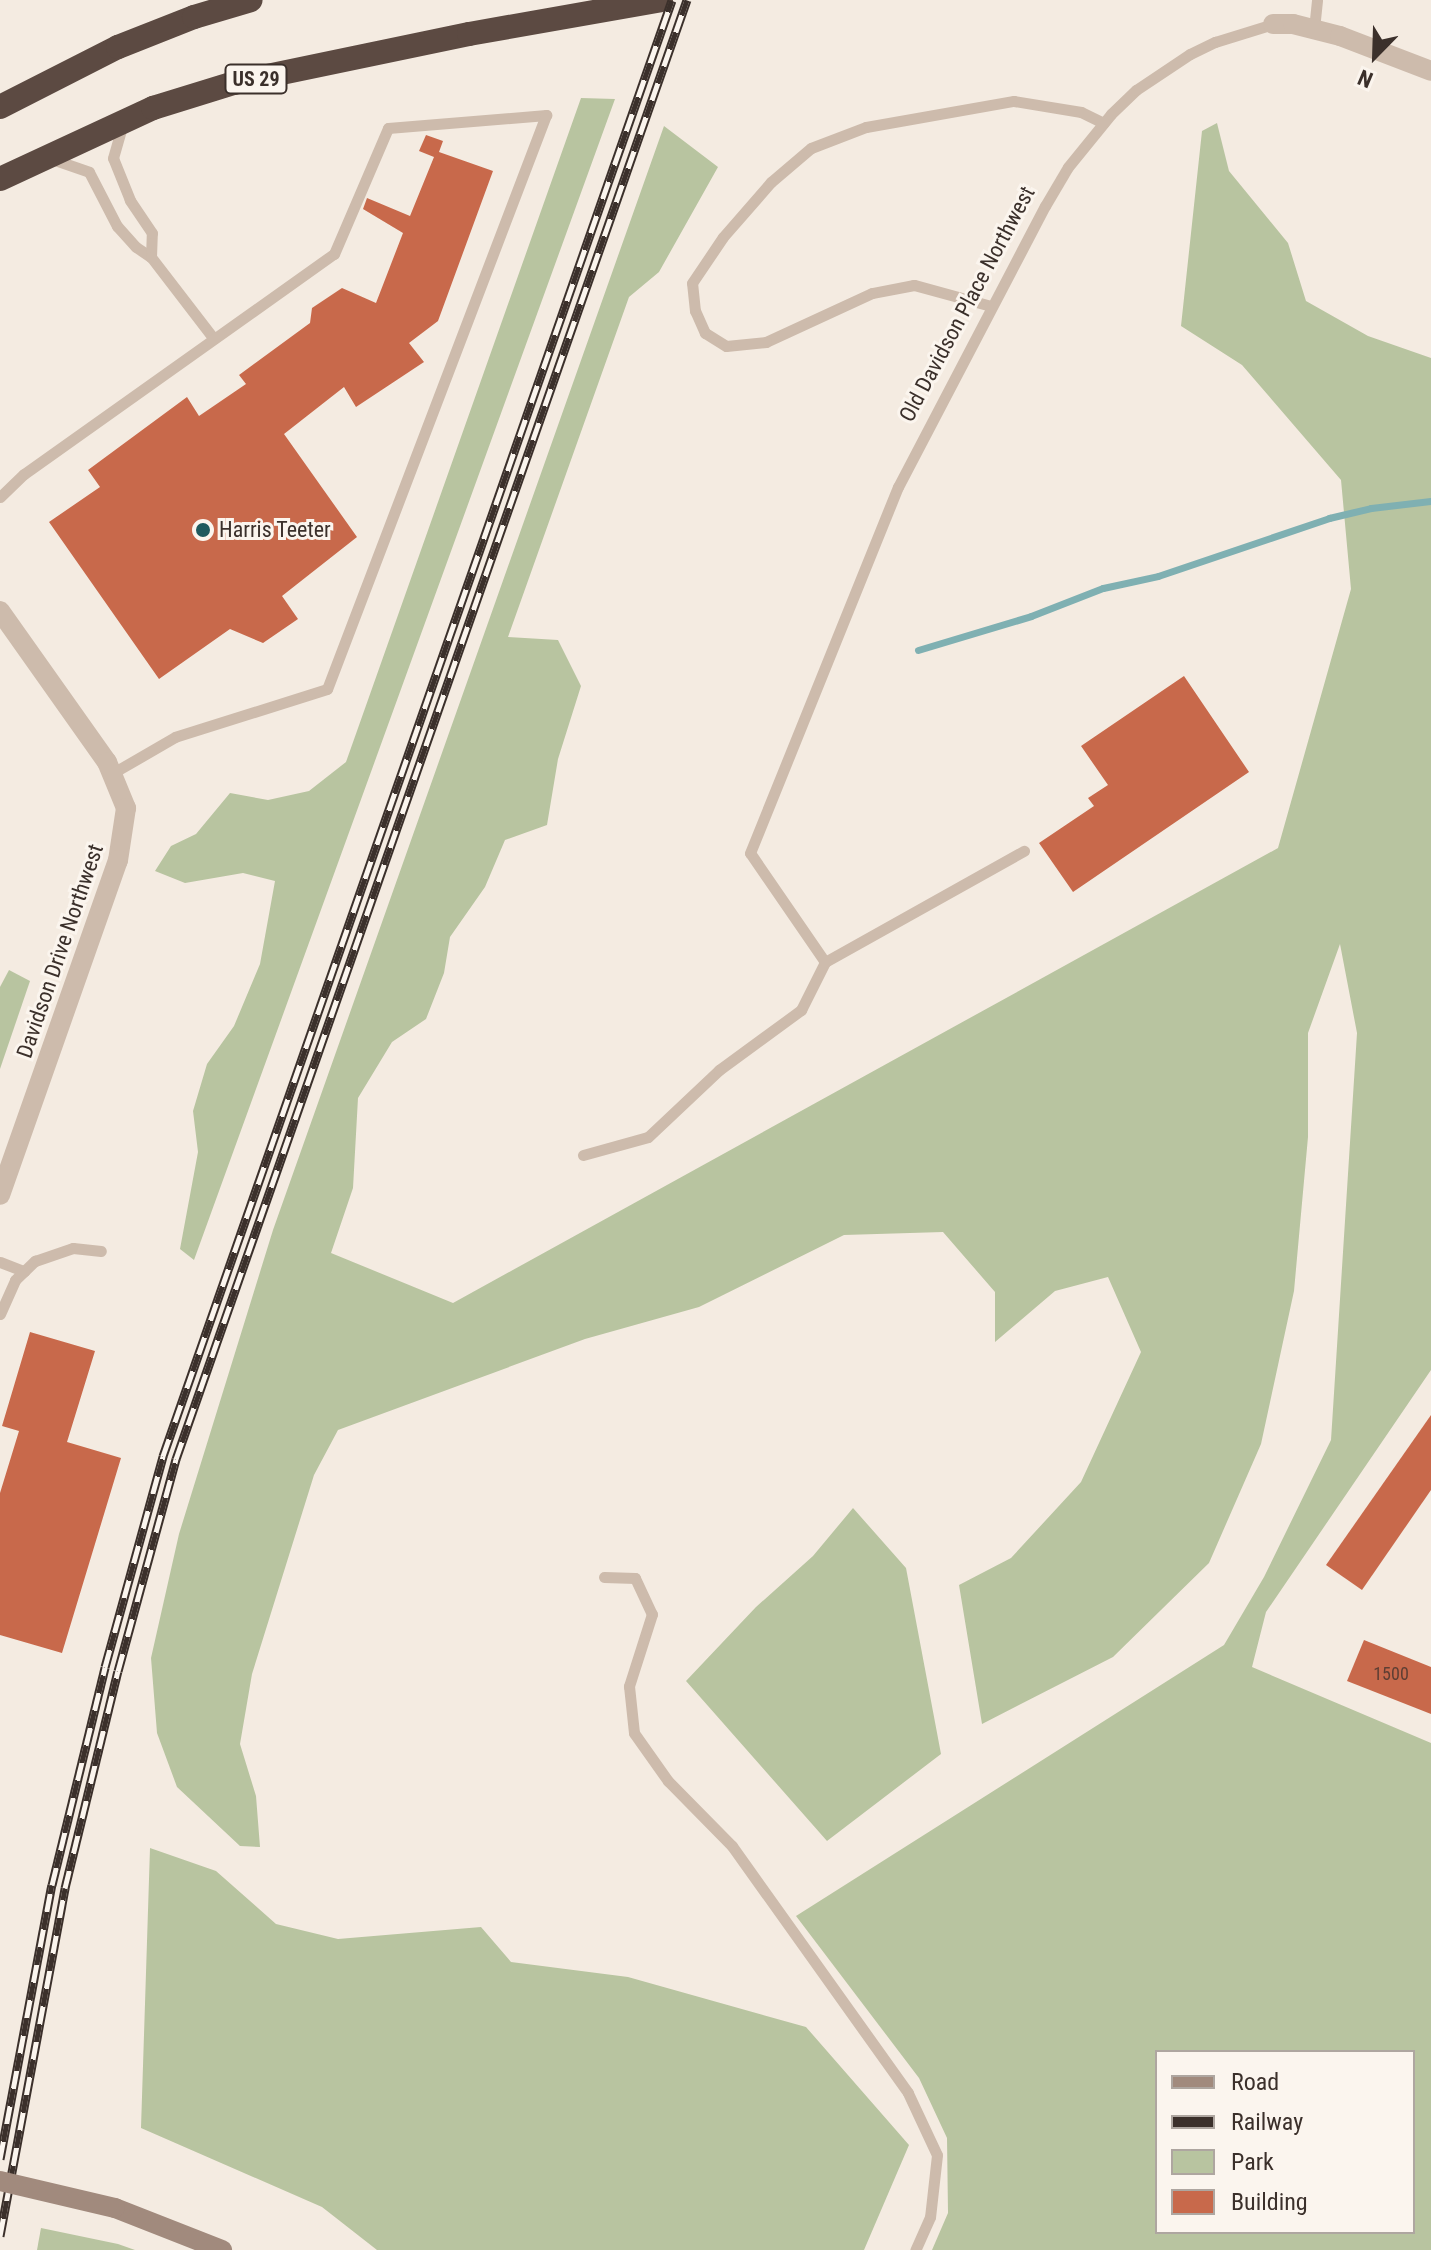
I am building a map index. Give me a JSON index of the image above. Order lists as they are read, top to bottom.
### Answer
{
  "streets": {
    "highway": ["US 29"],
    "street": ["Old Davidson Place Northwest", "Davidson Drive Northwest"]
  },
  "places": ["Harris Teeter"],
  "house_numbers": ["1500"],
  "legend": [
    "Road",
    "Railway",
    "Park",
    "Building"
  ],
  "north": "bottom left"
}
